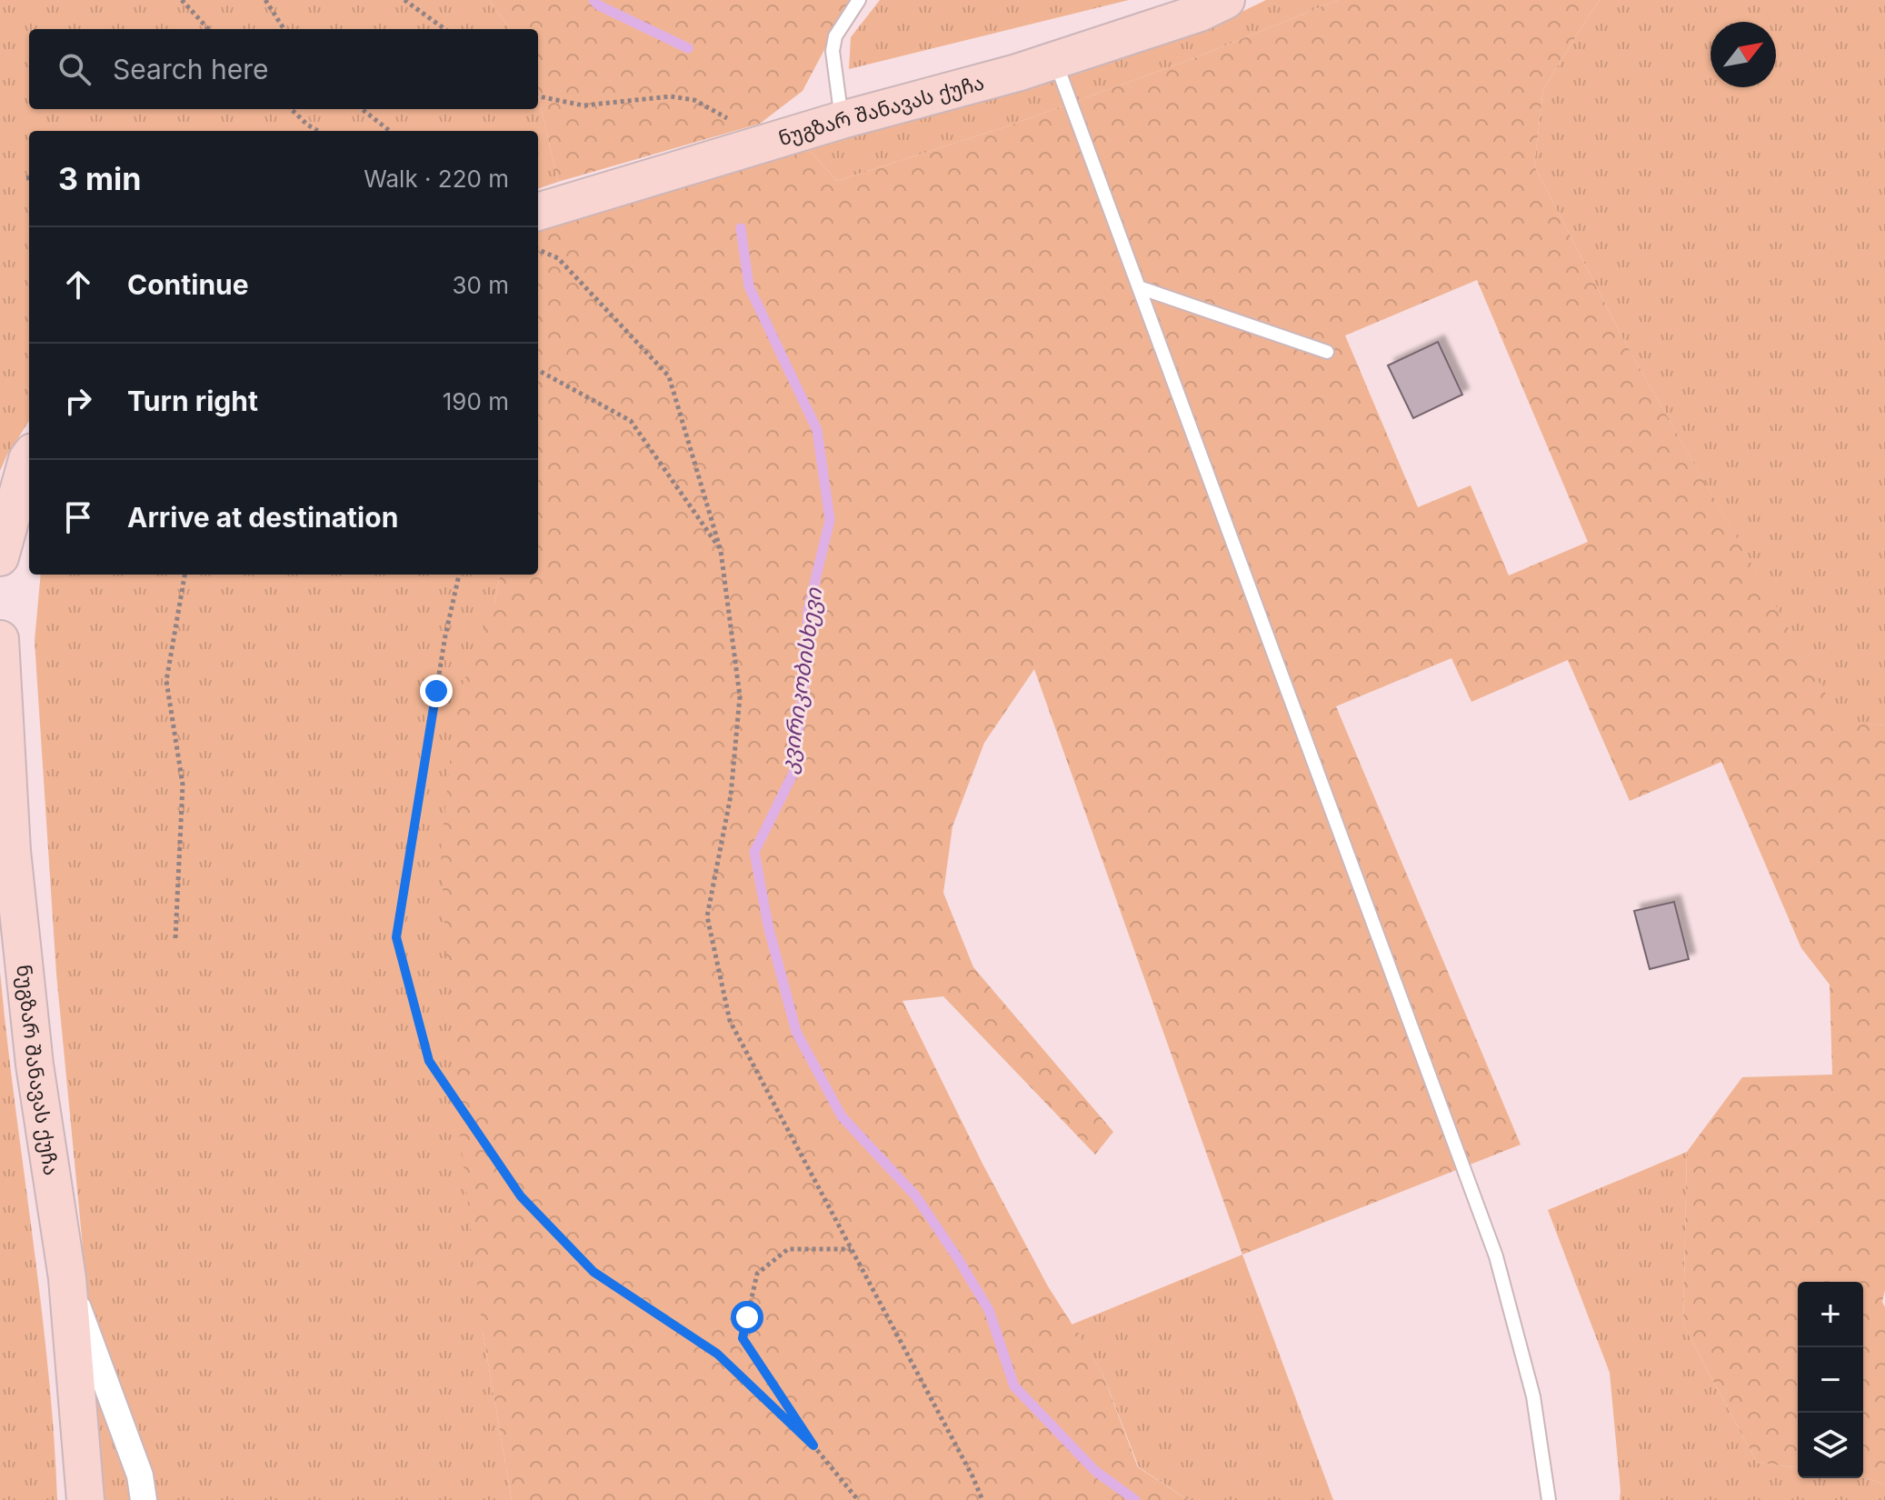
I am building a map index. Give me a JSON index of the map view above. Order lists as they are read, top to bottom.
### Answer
{
  "streets": {
    "main road": ["ნუგზარ შანავას ქუჩა"]
  },
  "water": ["კვირიკობისხევი"],
  "north": "top right",
  "page": {
    "search": "Search here",
    "heading": ["3 min", "Walk · 220 m"],
    "list": [
      ["Continue", "30 m"],
      ["Turn right", "190 m"],
      "Arrive at destination"
    ],
    "map_buttons": ["+", "−"]
  }
}
